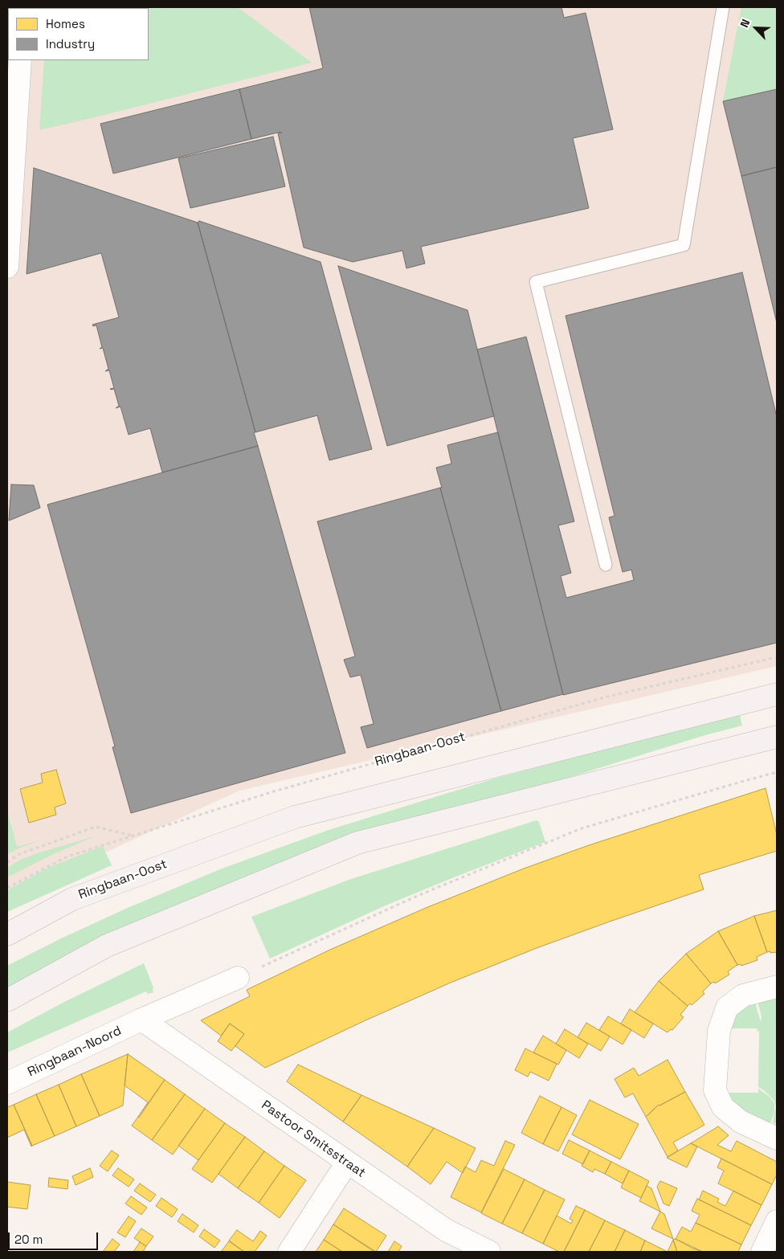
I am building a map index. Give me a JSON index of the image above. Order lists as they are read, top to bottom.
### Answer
{
  "streets": {
    "main road": ["Ringbaan-Oost"],
    "street": ["Ringbaan-Noord", "Pastoor Smitsstraat"]
  },
  "crossings": [
    ["Ringbaan-Noord", "Pastoor Smitsstraat"]
  ],
  "legend": ["Homes", "Industry"],
  "scale_bar": "20 m",
  "north": "top left"
}
